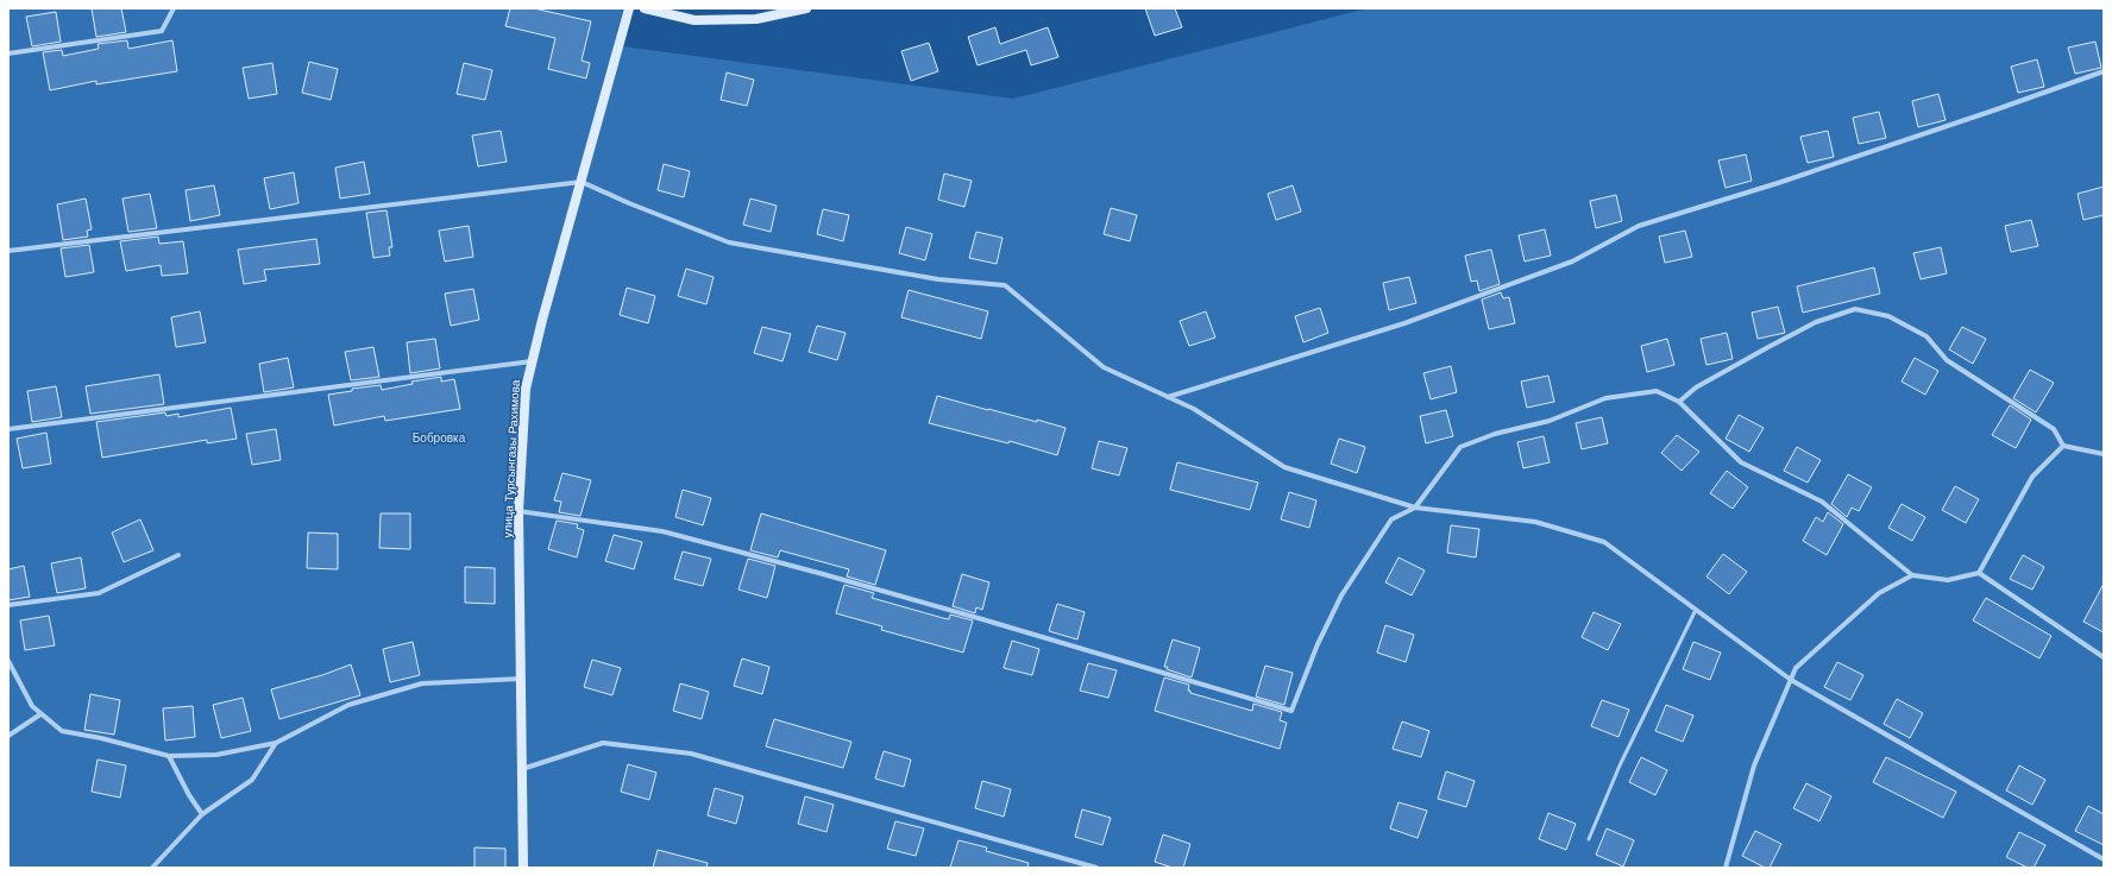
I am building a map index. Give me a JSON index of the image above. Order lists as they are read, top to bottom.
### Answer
{
  "streets": {
    "street": ["улица Турсынгазы Рахимова"]
  },
  "parks": ["Бобровка"]
}
